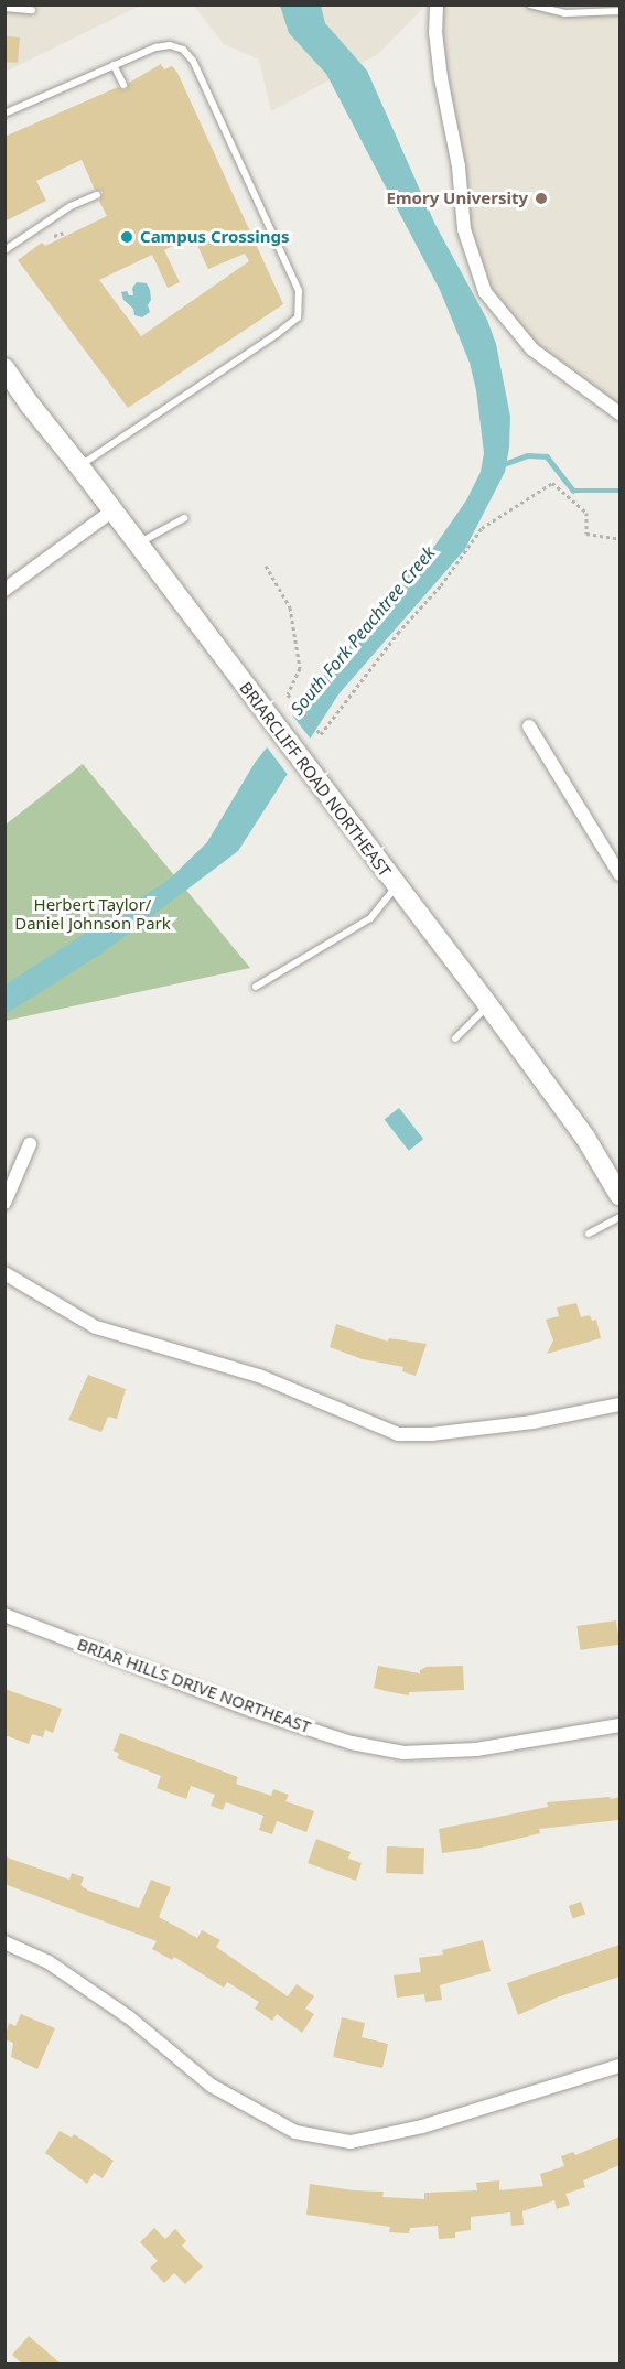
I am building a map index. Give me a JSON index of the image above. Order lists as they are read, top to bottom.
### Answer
{
  "streets": {
    "main road": ["BRIARCLIFF ROAD NORTHEAST"],
    "street": ["BRIAR HILLS DRIVE NORTHEAST"]
  },
  "water": ["South Fork Peachtree Creek"],
  "parks": ["Herbert Taylor/ Daniel Johnson Park"],
  "places": ["Emory University", "Campus Crossings"]
}
